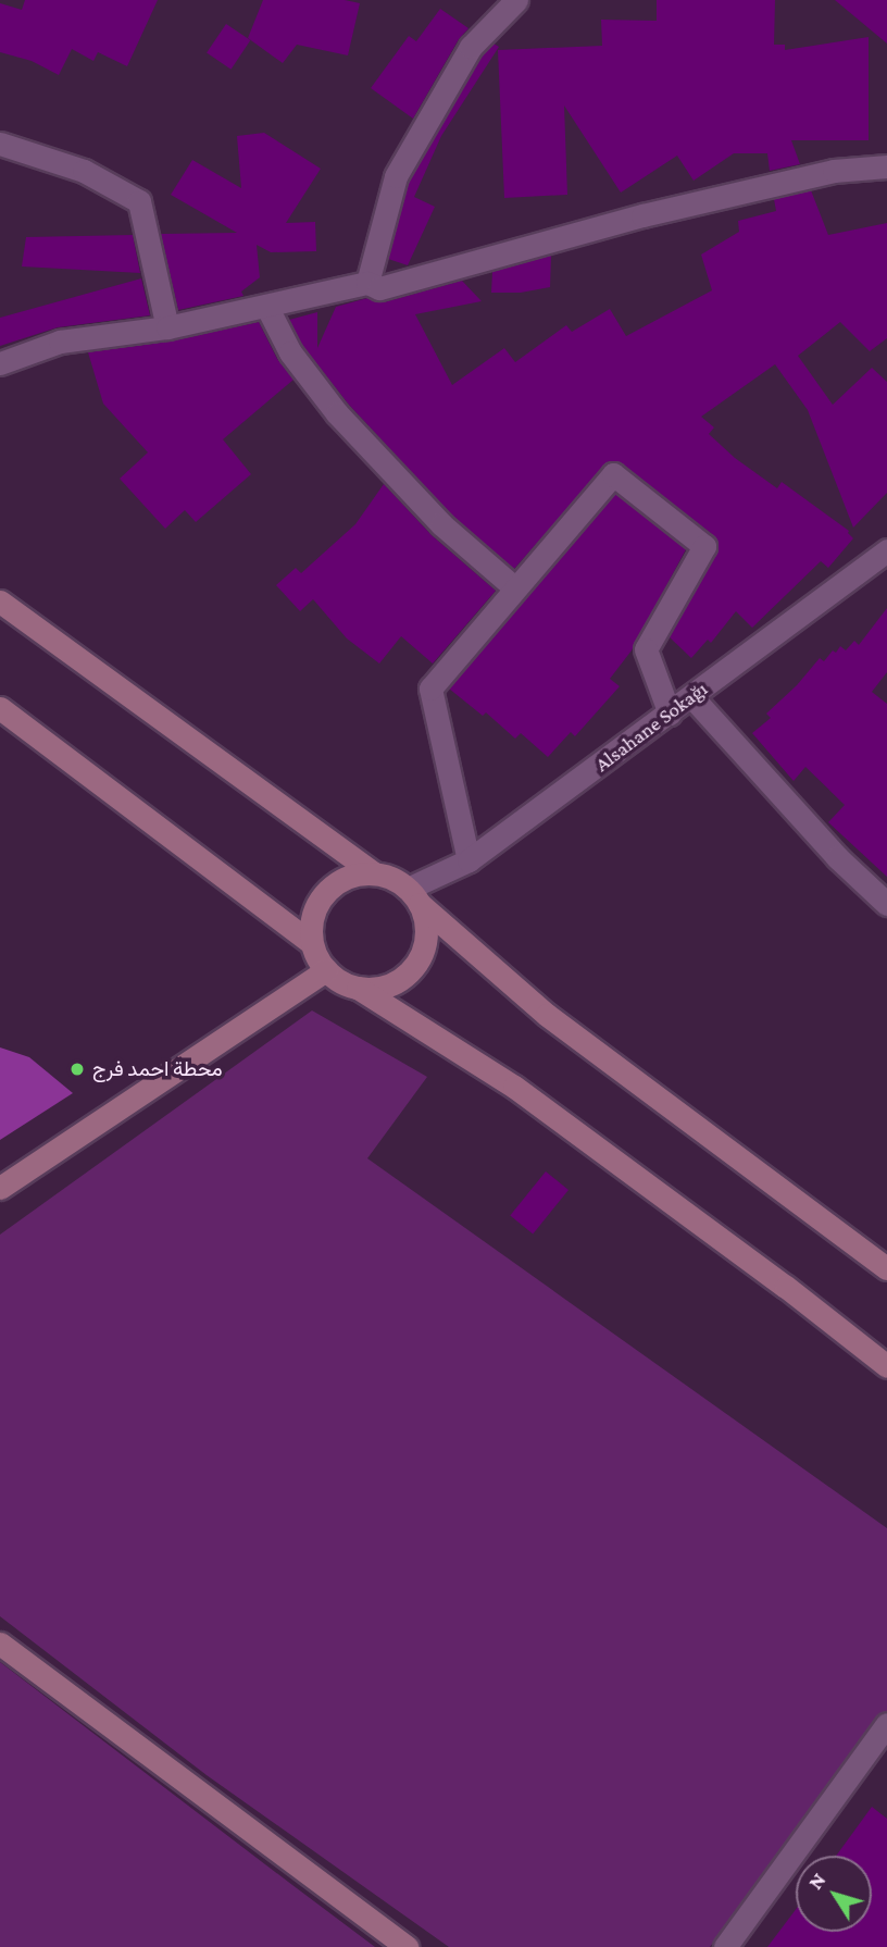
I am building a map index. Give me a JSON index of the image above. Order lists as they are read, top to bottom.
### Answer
{
  "streets": {
    "street": ["Alsahane Sokağı"]
  },
  "places": ["محطة احمد فرج"],
  "north": "top left"
}
